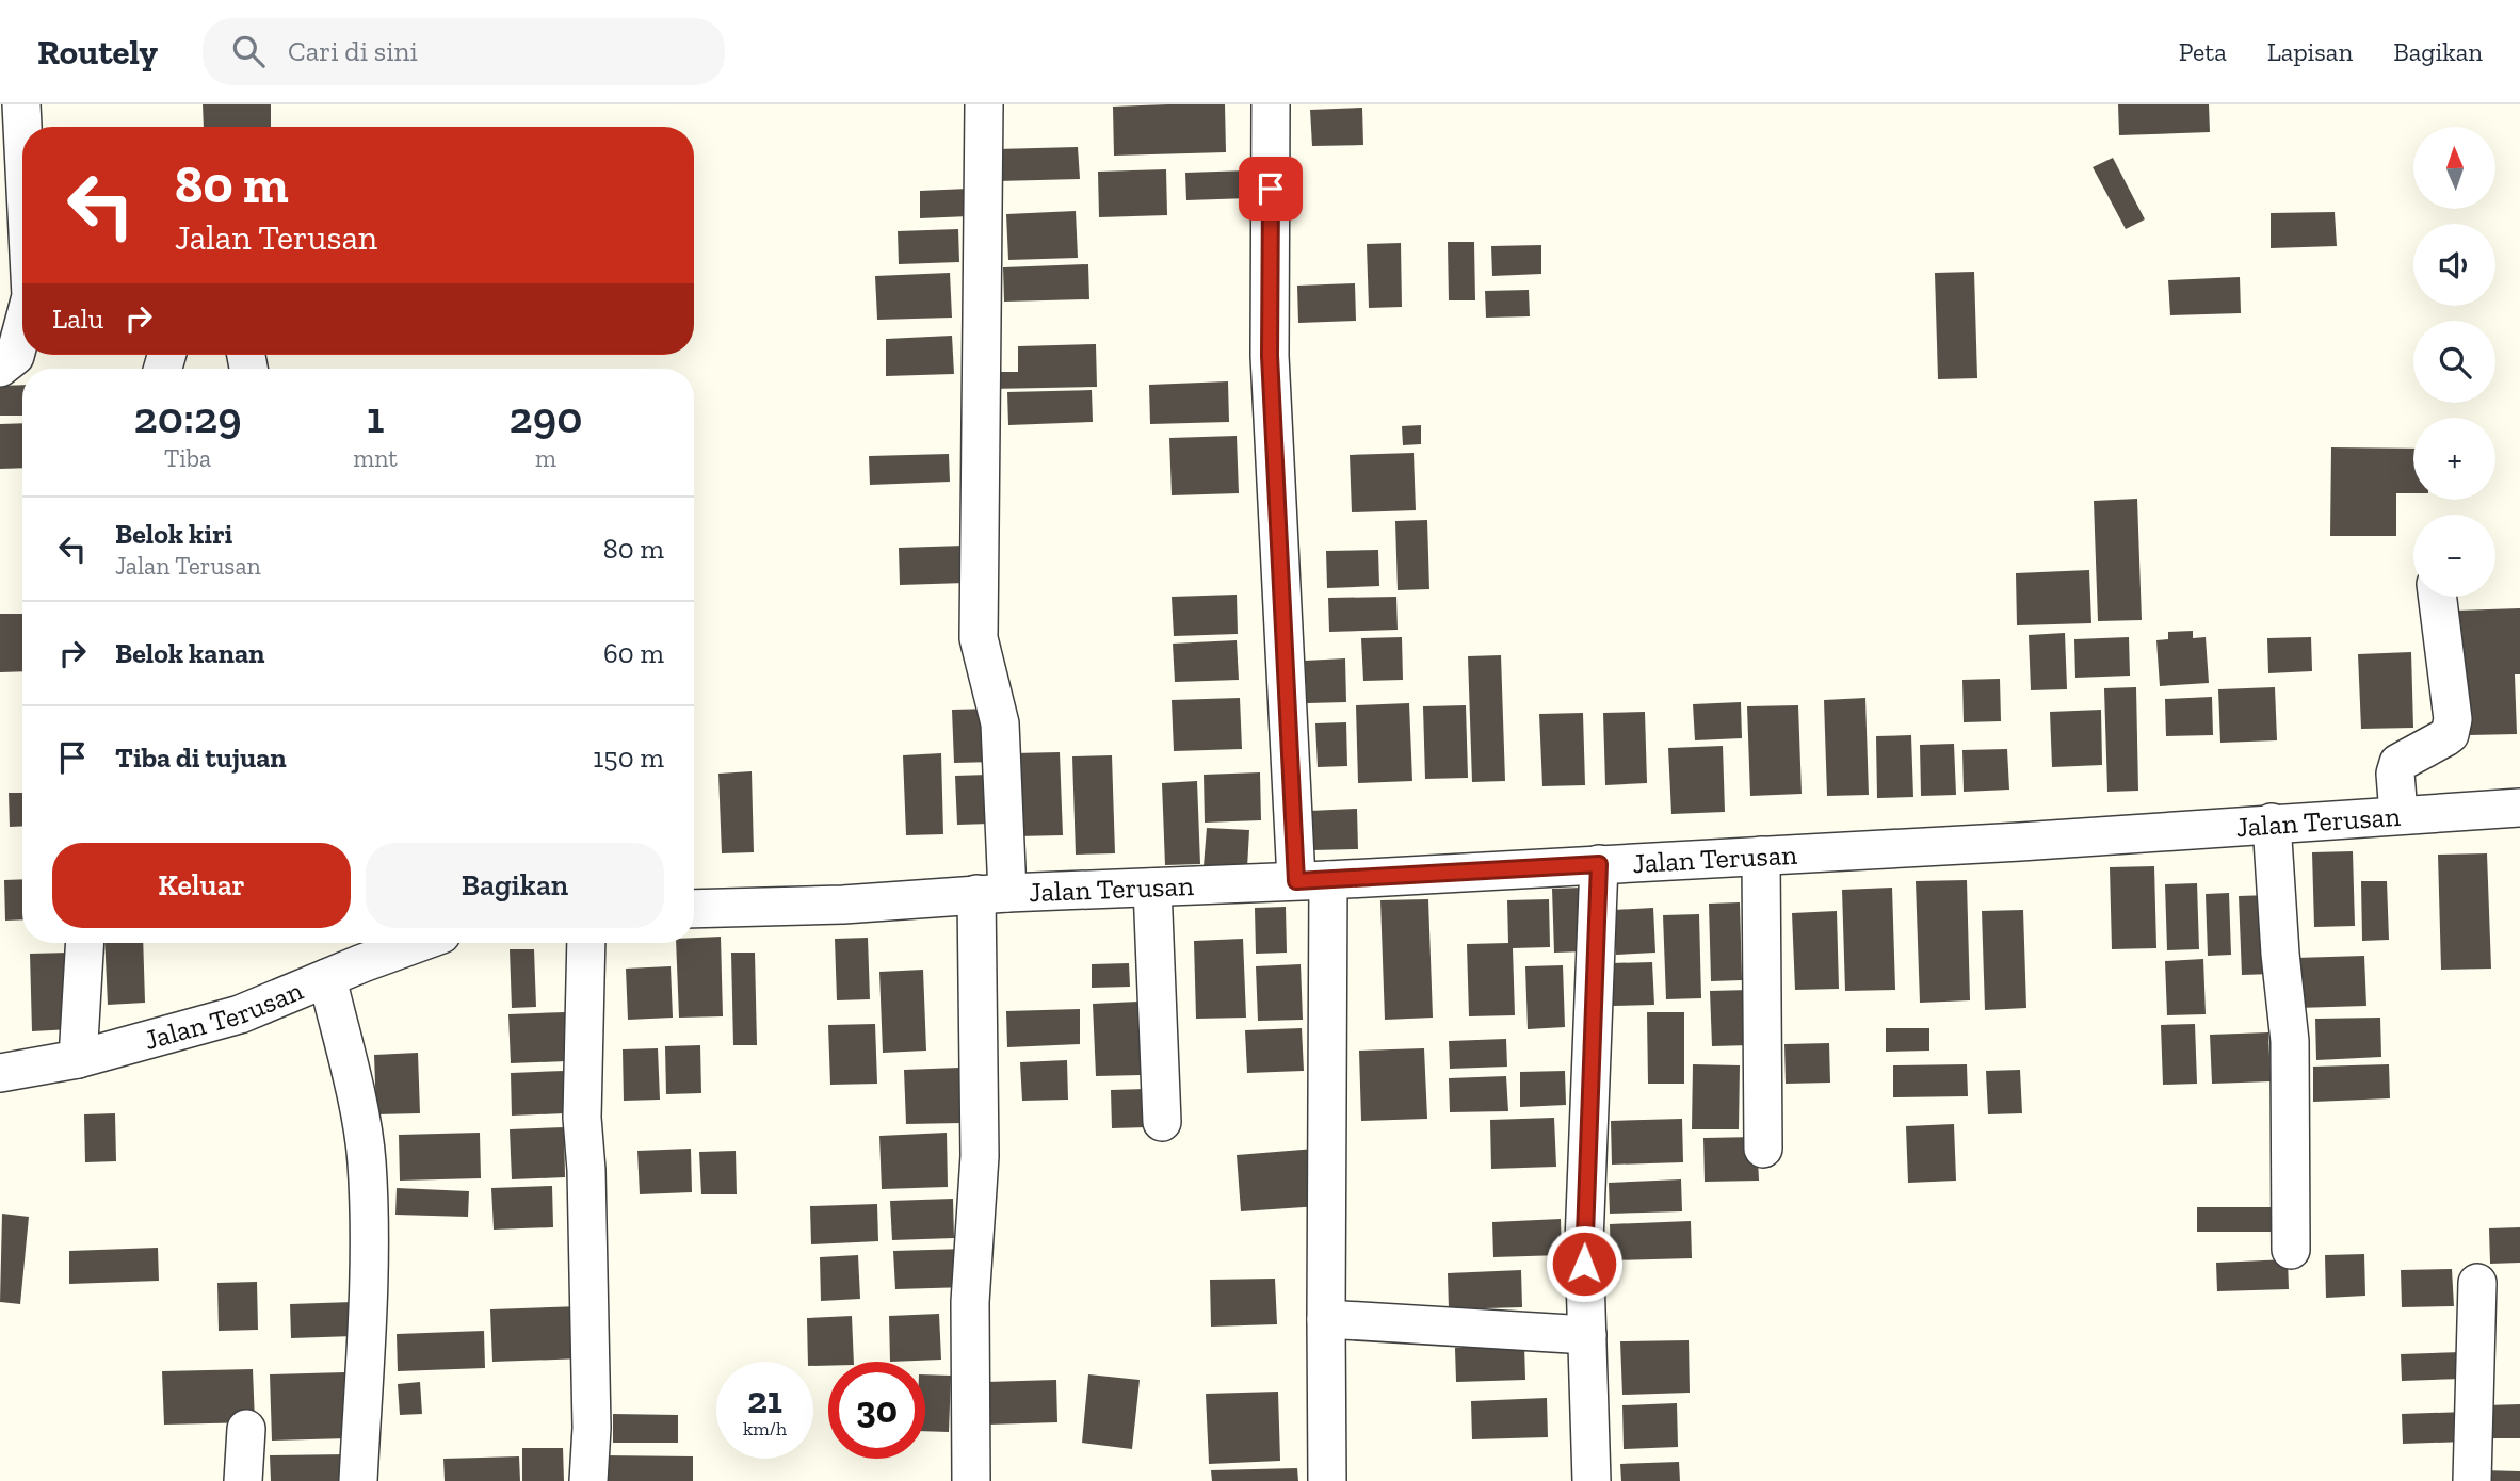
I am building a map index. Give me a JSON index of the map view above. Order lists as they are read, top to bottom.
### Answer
{
  "streets": {
    "street": ["Jalan Terusan"]
  },
  "north": "top",
  "page": {
    "header": "Routely",
    "search": "Cari di sini",
    "nav": ["Peta", "Lapisan", "Bagikan"],
    "map_buttons": ["+", "−"],
    "turn": ["80 m", "Jalan Terusan"],
    "then": "Lalu",
    "eta": [
      "20:29",
      "Tiba",
      "1",
      "mnt",
      "290",
      "m"
    ],
    "list": [
      {
        "name": "Belok kiri",
        "note": "Jalan Terusan",
        "value": "80 m"
      },
      {
        "name": "Belok kanan",
        "value": "60 m"
      },
      {
        "name": "Tiba di tujuan",
        "value": "150 m"
      }
    ],
    "buttons": ["Keluar", "Bagikan"],
    "speed": "21 km/h",
    "limit": "30"
  }
}
